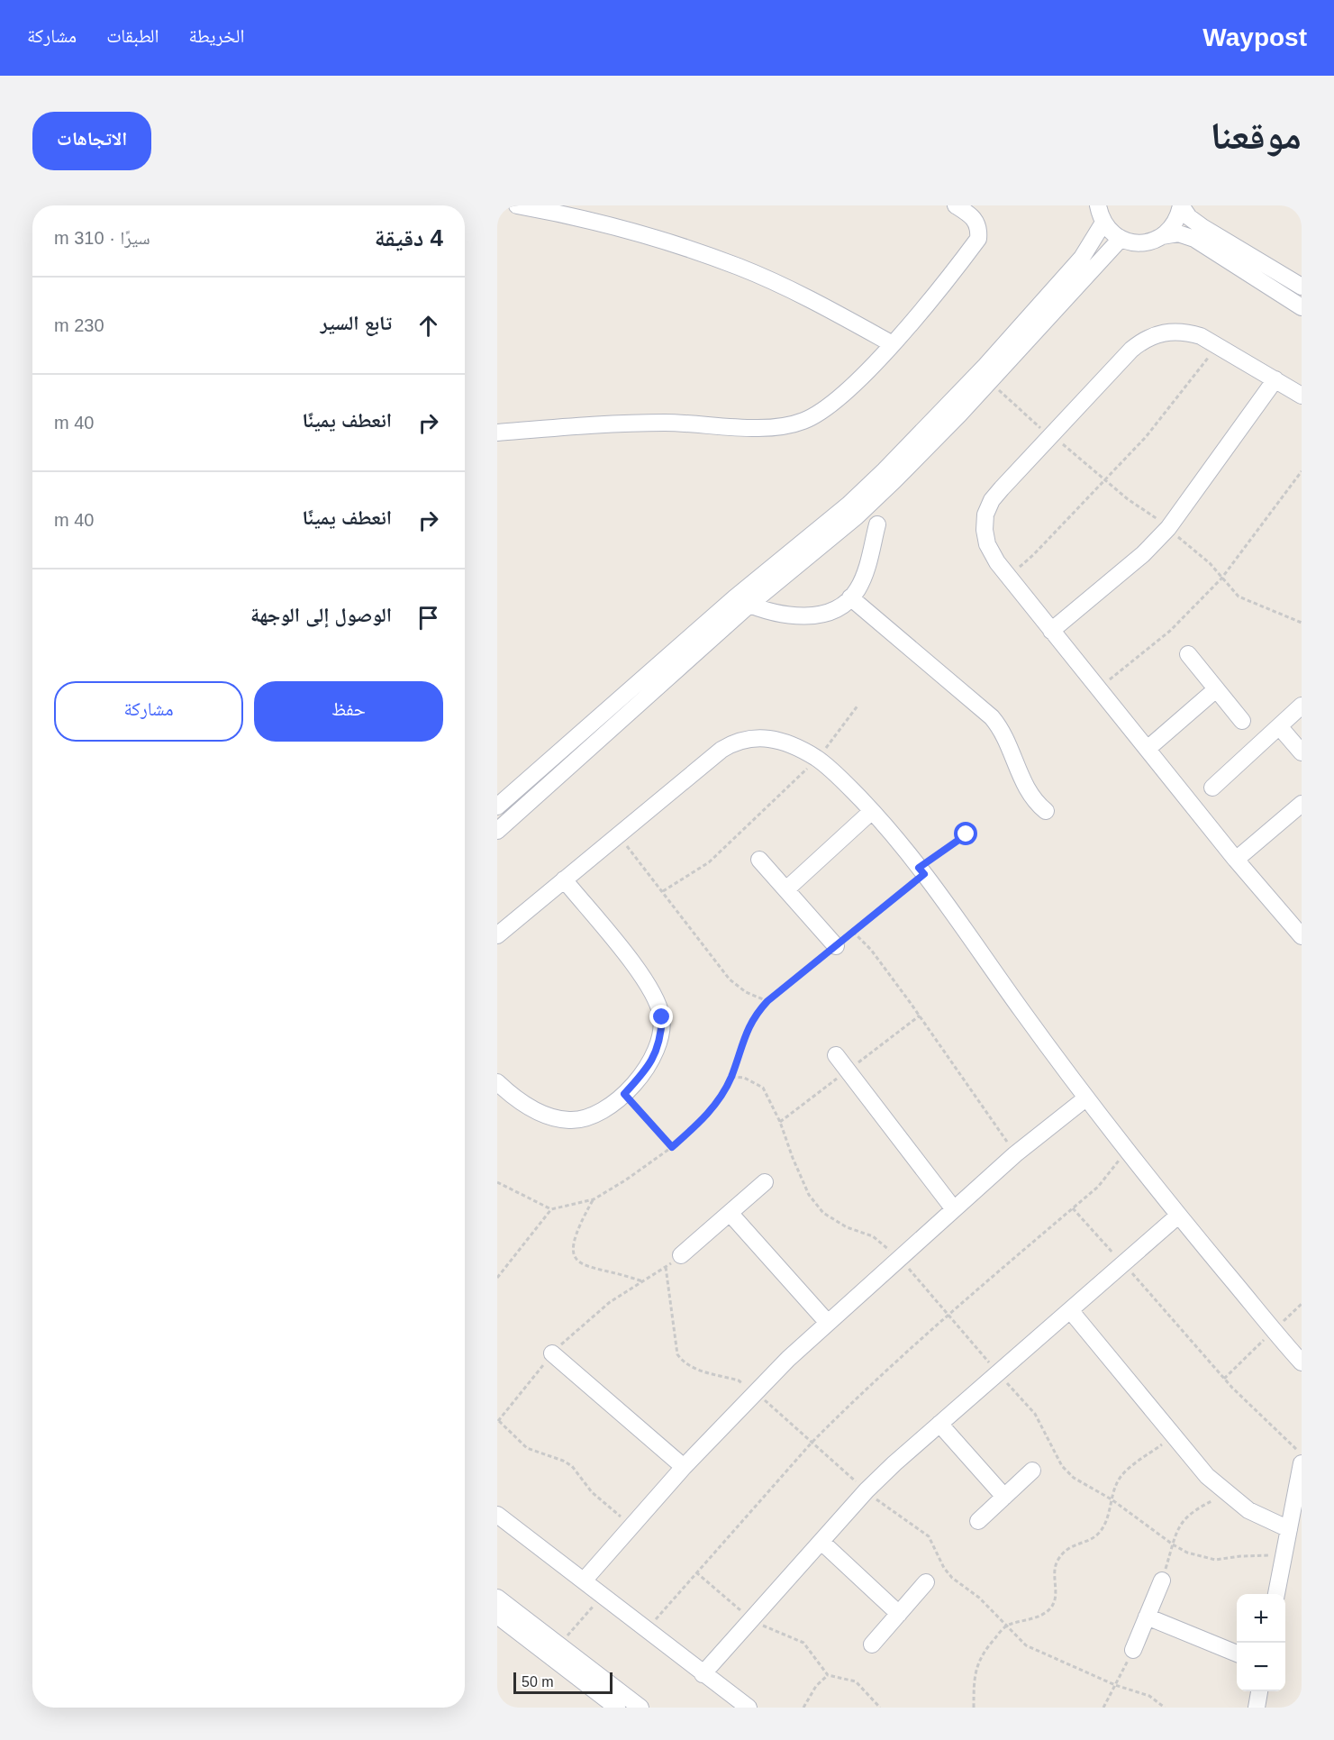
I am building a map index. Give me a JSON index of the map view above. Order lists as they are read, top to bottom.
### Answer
{
  "scale_bar": "50 m",
  "page": {
    "header": "Waypost",
    "nav": ["الخريطة", "الطبقات", "مشاركة"],
    "title": "موقعنا",
    "buttons": [
      "الاتجاهات",
      ["حفظ", "مشاركة"]
    ],
    "heading": ["4 دقيقة", "سيرًا · 310 m"],
    "list": [
      ["تابع السير", "230 m"],
      ["انعطف يمينًا", "40 m"],
      ["انعطف يمينًا", "40 m"],
      "الوصول إلى الوجهة"
    ],
    "map_buttons": ["+", "−"],
    "scale": "50 m"
  }
}
